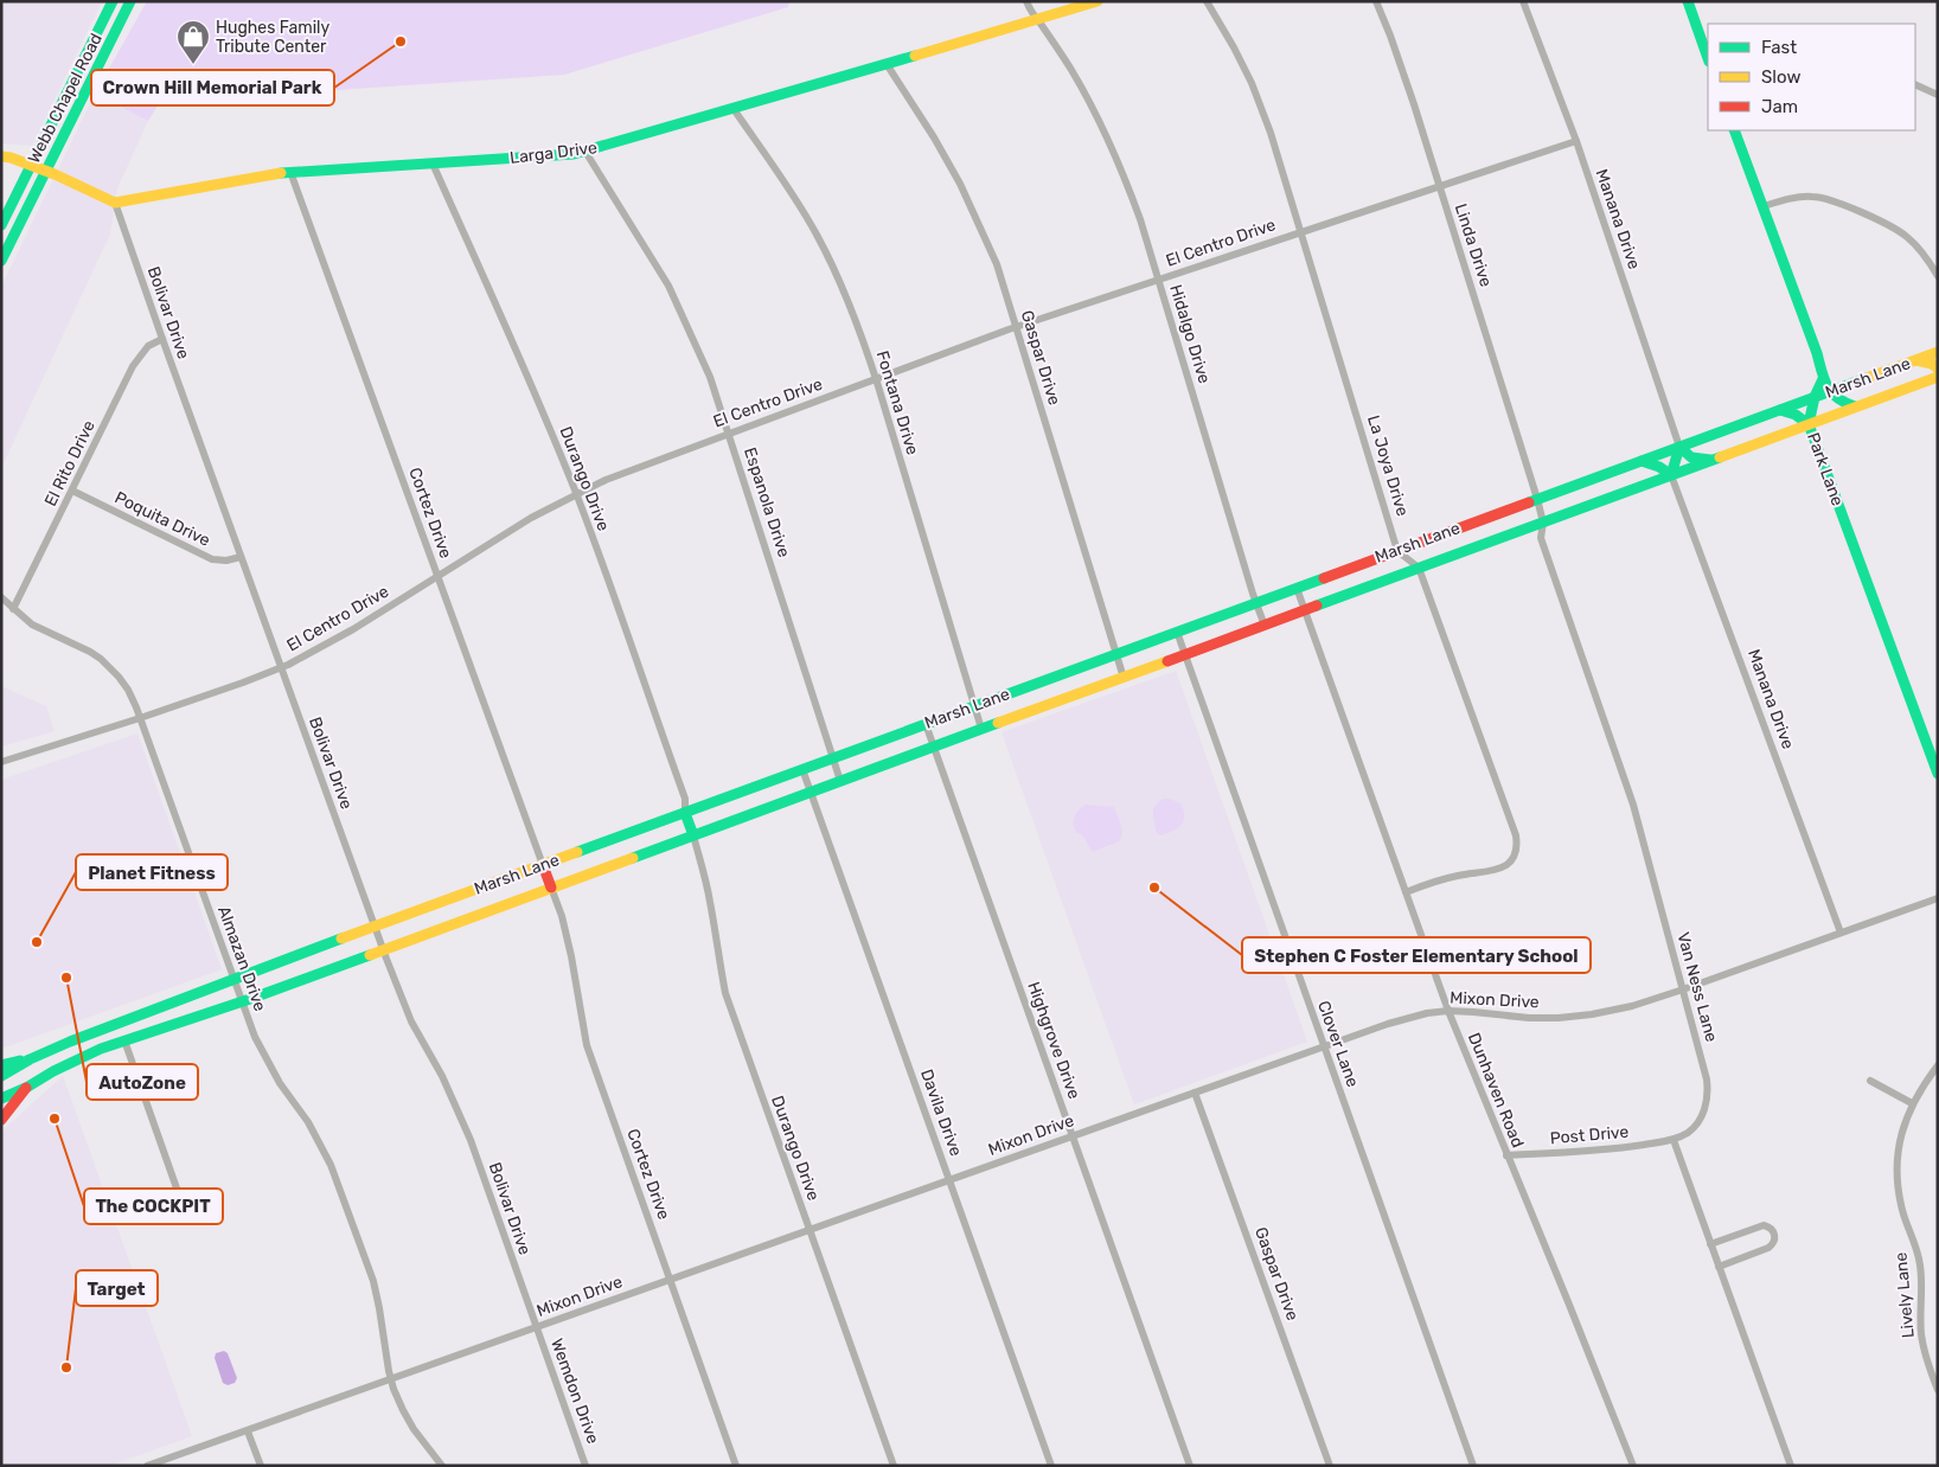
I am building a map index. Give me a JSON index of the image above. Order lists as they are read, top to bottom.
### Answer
{
  "streets": {
    "main road": [
      "Webb Chapel Road",
      "Larga Drive",
      "Marsh Lane",
      "Park Lane"
    ],
    "street": [
      "Manana Drive",
      "El Centro Drive",
      "Linda Drive",
      "Bolivar Drive",
      "Hidalgo Drive",
      "Gaspar Drive",
      "Fontana Drive",
      "El Rito Drive",
      "La Joya Drive",
      "Durango Drive",
      "Espanola Drive",
      "Cortez Drive",
      "Poquita Drive",
      "Almazan Drive",
      "Van Ness Lane",
      "Mixon Drive",
      "Highgrove Drive",
      "Clover Lane",
      "Dunhaven Road",
      "Davila Drive",
      "Post Drive",
      "Lively Lane",
      "Wemdon Drive"
    ]
  },
  "crossings": [
    ["Larga Drive", "Bolivar Drive"],
    ["Larga Drive", "Hidalgo Drive"],
    ["Larga Drive", "Gaspar Drive"],
    ["Larga Drive", "Fontana Drive"],
    ["Larga Drive", "Durango Drive"],
    ["Larga Drive", "Espanola Drive"],
    ["Larga Drive", "Cortez Drive"],
    ["Manana Drive", "El Centro Drive"],
    ["Manana Drive", "Marsh Lane"],
    ["Manana Drive", "Mixon Drive"],
    ["El Centro Drive", "Linda Drive"],
    ["El Centro Drive", "Bolivar Drive"],
    ["El Centro Drive", "Hidalgo Drive"],
    ["El Centro Drive", "Gaspar Drive"],
    ["El Centro Drive", "Fontana Drive"],
    ["El Centro Drive", "La Joya Drive"],
    ["El Centro Drive", "Durango Drive"],
    ["El Centro Drive", "Espanola Drive"],
    ["El Centro Drive", "Cortez Drive"],
    ["El Centro Drive", "Almazan Drive"],
    ["Linda Drive", "Marsh Lane"],
    ["Linda Drive", "Van Ness Lane"],
    ["Bolivar Drive", "Marsh Lane"],
    ["Bolivar Drive", "El Rito Drive"],
    ["Bolivar Drive", "Poquita Drive"],
    ["Bolivar Drive", "Mixon Drive"],
    ["Bolivar Drive", "Wemdon Drive"],
    ["Hidalgo Drive", "Marsh Lane"],
    ["Gaspar Drive", "Marsh Lane"],
    ["Gaspar Drive", "Mixon Drive"],
    ["Marsh Lane", "Fontana Drive"],
    ["Marsh Lane", "La Joya Drive"],
    ["Marsh Lane", "Park Lane"],
    ["Marsh Lane", "Durango Drive"],
    ["Marsh Lane", "Espanola Drive"],
    ["Marsh Lane", "Cortez Drive"],
    ["Marsh Lane", "Almazan Drive"],
    ["Marsh Lane", "Van Ness Lane"],
    ["Marsh Lane", "Highgrove Drive"],
    ["Marsh Lane", "Clover Lane"],
    ["Marsh Lane", "Dunhaven Road"],
    ["Marsh Lane", "Davila Drive"],
    ["El Rito Drive", "Poquita Drive"],
    ["El Rito Drive", "Almazan Drive"],
    ["Durango Drive", "Mixon Drive"],
    ["Cortez Drive", "Mixon Drive"],
    ["Almazan Drive", "Mixon Drive"],
    ["Van Ness Lane", "Mixon Drive"],
    ["Van Ness Lane", "Post Drive"],
    ["Mixon Drive", "Highgrove Drive"],
    ["Mixon Drive", "Clover Lane"],
    ["Mixon Drive", "Dunhaven Road"],
    ["Mixon Drive", "Davila Drive"],
    ["Mixon Drive", "Wemdon Drive"],
    ["Dunhaven Road", "Post Drive"]
  ],
  "places": {
    "other": [
      "Crown Hill Memorial Park",
      "Stephen C Foster Elementary School",
      "Planet Fitness",
      "AutoZone",
      "The COCKPIT",
      "Target"
    ],
    "shop": ["Hughes Family Tribute Center"]
  },
  "legend": ["Fast", "Slow", "Jam"]
}
